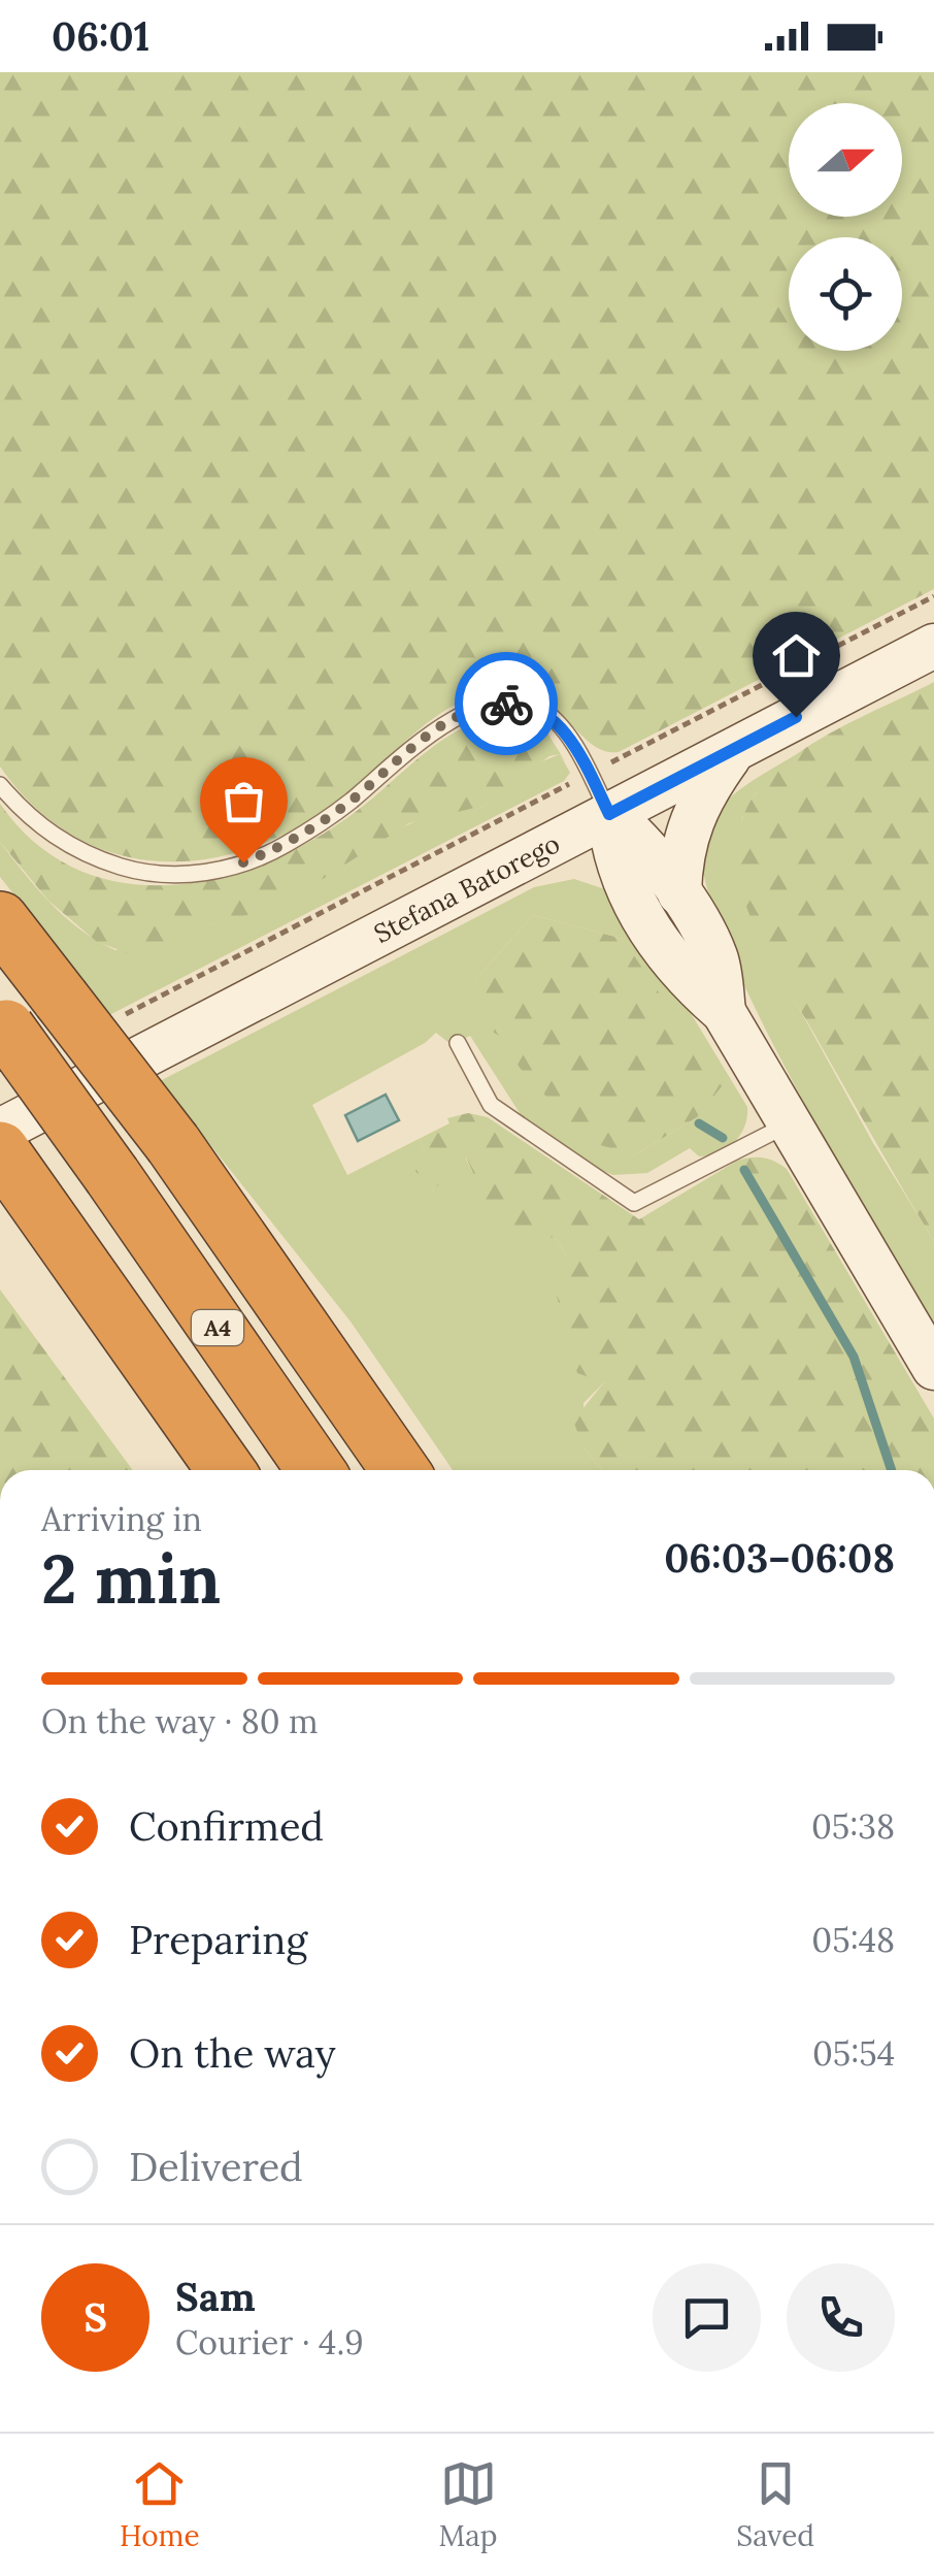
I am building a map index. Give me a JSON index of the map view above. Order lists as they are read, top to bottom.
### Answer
{
  "streets": {
    "highway": ["A4"],
    "street": ["Stefana Batorego"]
  },
  "north": "right",
  "page": {
    "status": "06:01",
    "heading": ["2 min", "Arriving in", "06:03–06:08"],
    "panel": ["Sam", "Courier · 4.9"],
    "bar": "On the way · 80 m",
    "list": [
      ["Confirmed", "05:38"],
      ["Preparing", "05:48"],
      ["On the way", "05:54"],
      "Delivered"
    ],
    "round": "S",
    "tabs": ["Home", "Map", "Saved"]
  }
}
